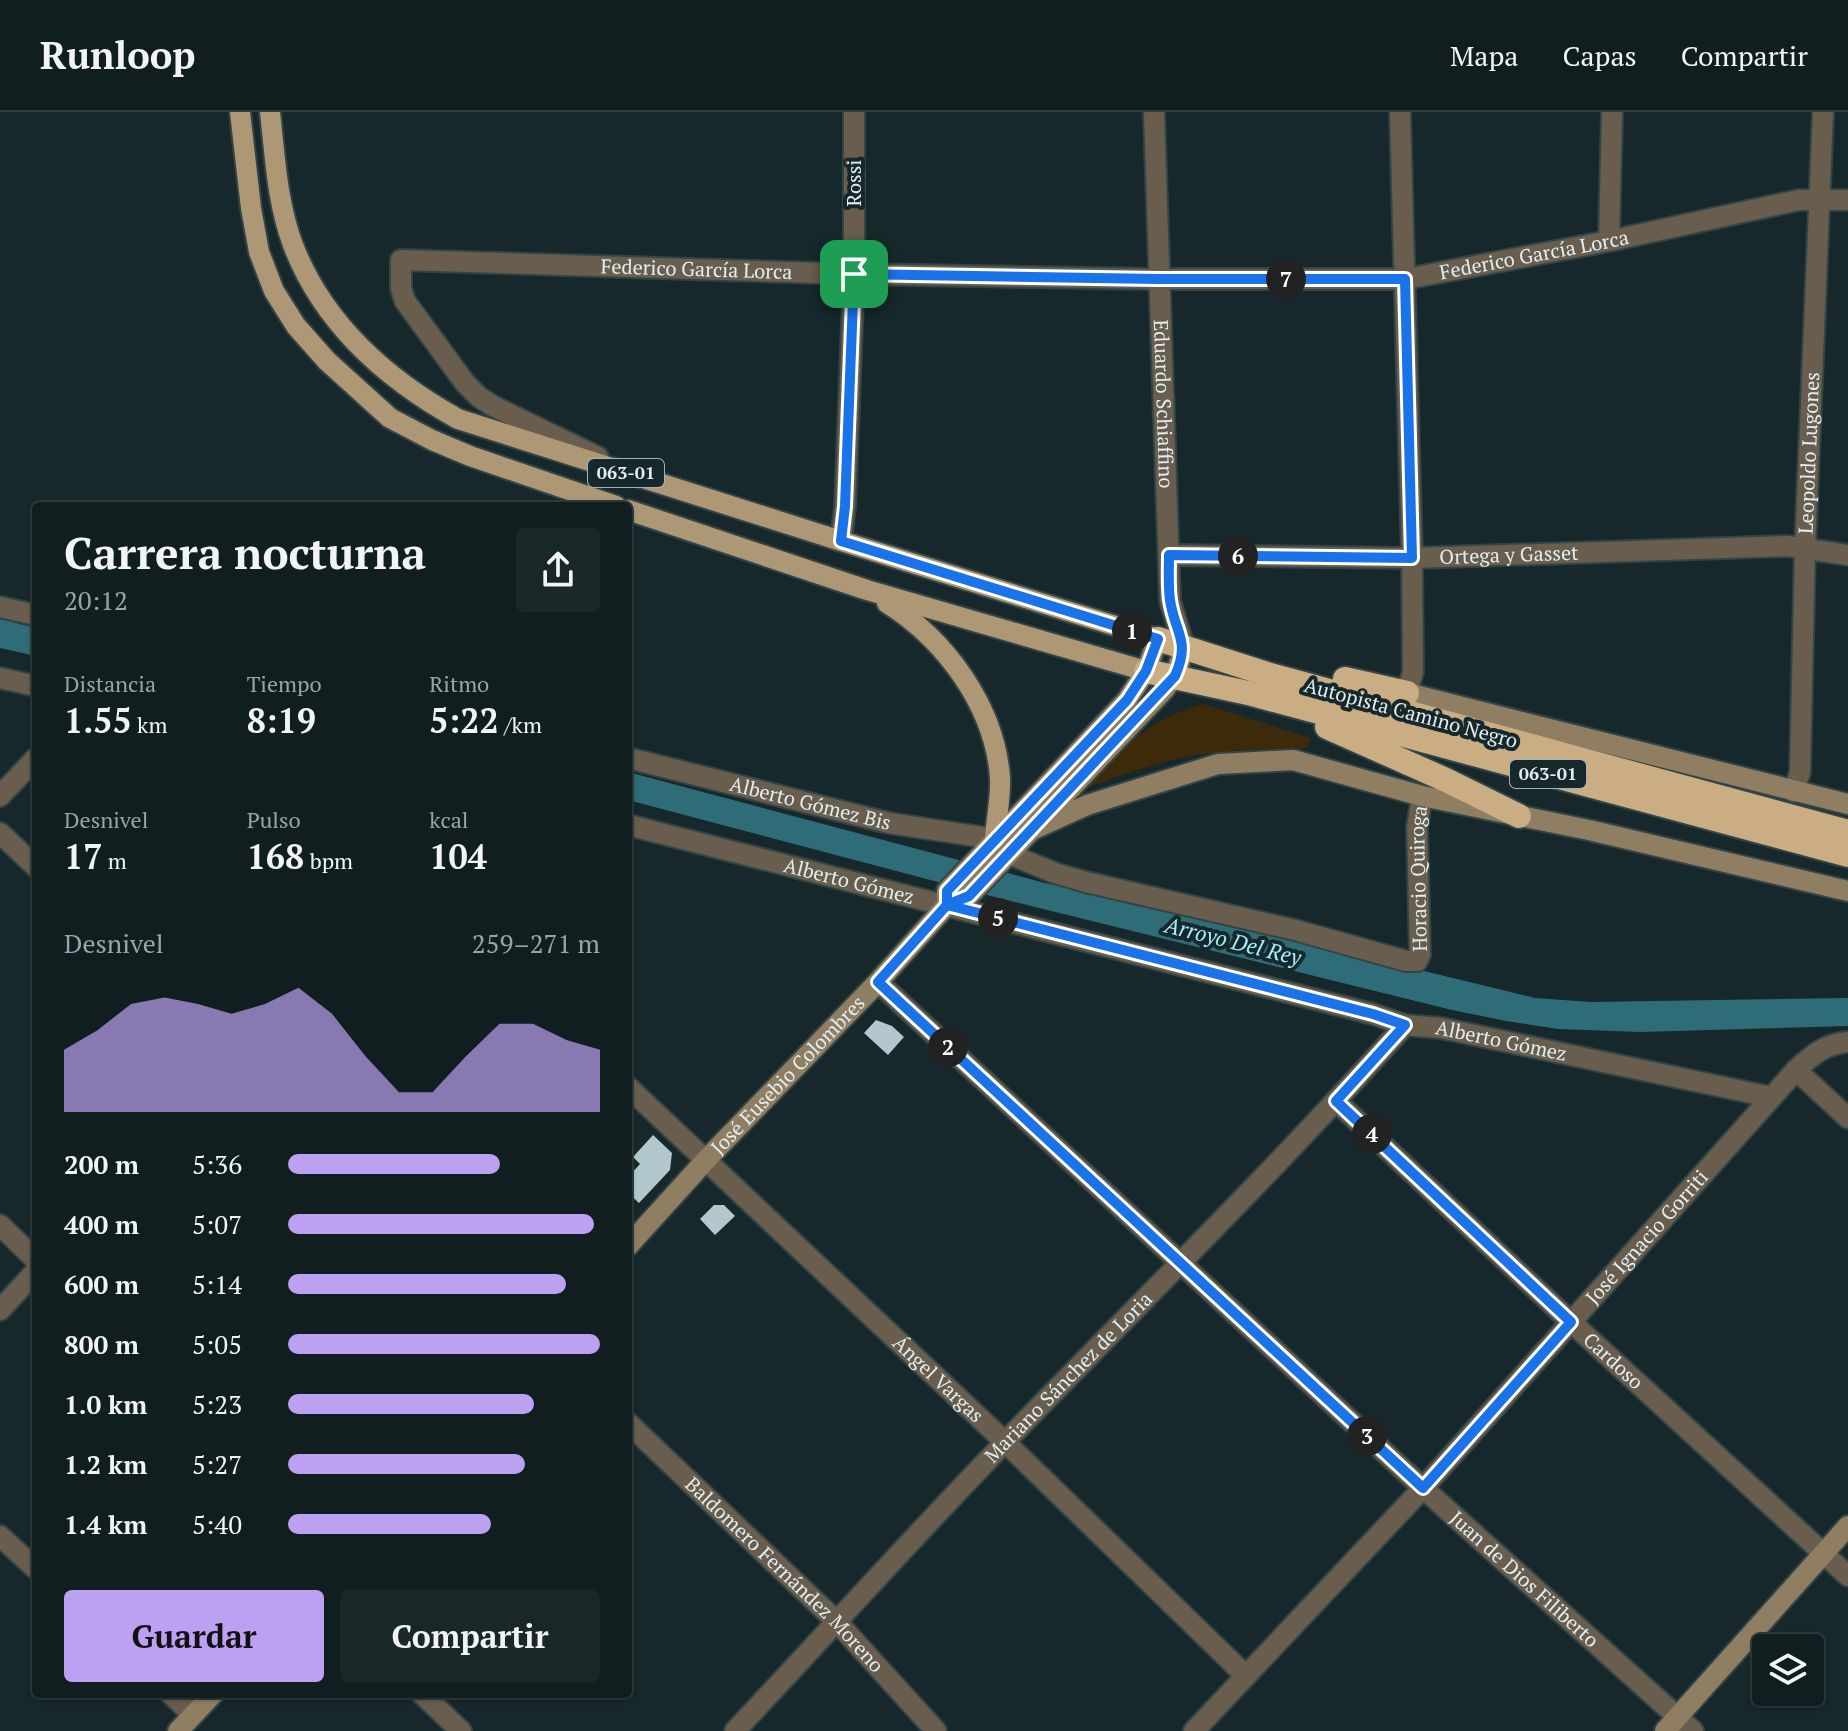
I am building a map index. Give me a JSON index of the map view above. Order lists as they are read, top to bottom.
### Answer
{
  "streets": {
    "highway": ["063-01", "Autopista Camino Negro"],
    "street": [
      "Rossi",
      "Federico García Lorca",
      "Eduardo Schiaffino",
      "Leopoldo Lugones",
      "Ortega y Gasset",
      "Alberto Gómez Bis",
      "Horacio Quiroga",
      "Alberto Gómez",
      "José Eusebio Colombres",
      "José Ignacio Gorriti",
      "Cardoso",
      "Mariano Sánchez de Loria",
      "Ángel Vargas",
      "Baldomero Fernández Moreno",
      "Juan de Dios Filiberto"
    ]
  },
  "crossings": [
    ["Rossi", "Federico García Lorca"],
    ["Rossi", "063-01"],
    ["Federico García Lorca", "Eduardo Schiaffino"],
    ["Federico García Lorca", "Leopoldo Lugones"],
    ["Federico García Lorca", "063-01"],
    ["Eduardo Schiaffino", "063-01"],
    ["Eduardo Schiaffino", "Ortega y Gasset"],
    ["Eduardo Schiaffino", "Autopista Camino Negro"],
    ["Eduardo Schiaffino", "José Eusebio Colombres"],
    ["Leopoldo Lugones", "Ortega y Gasset"],
    ["063-01", "Autopista Camino Negro"],
    ["063-01", "José Eusebio Colombres"],
    ["Autopista Camino Negro", "José Eusebio Colombres"],
    ["Alberto Gómez Bis", "Horacio Quiroga"],
    ["Alberto Gómez Bis", "José Eusebio Colombres"],
    ["Alberto Gómez", "José Eusebio Colombres"],
    ["Alberto Gómez", "José Ignacio Gorriti"],
    ["Alberto Gómez", "Mariano Sánchez de Loria"],
    ["José Eusebio Colombres", "Ángel Vargas"],
    ["José Eusebio Colombres", "Juan de Dios Filiberto"],
    ["José Ignacio Gorriti", "Cardoso"],
    ["José Ignacio Gorriti", "Ángel Vargas"],
    ["José Ignacio Gorriti", "Juan de Dios Filiberto"],
    ["Cardoso", "Mariano Sánchez de Loria"],
    ["Mariano Sánchez de Loria", "Ángel Vargas"],
    ["Mariano Sánchez de Loria", "Baldomero Fernández Moreno"],
    ["Mariano Sánchez de Loria", "Juan de Dios Filiberto"]
  ],
  "water": ["Arroyo Del Rey"],
  "page": {
    "header": "Runloop",
    "nav": ["Mapa", "Capas", "Compartir"],
    "pins": [
      "7",
      "6",
      "1",
      "5",
      "2",
      "4",
      "3"
    ],
    "heading": ["Carrera nocturna", "20:12"],
    "stats": [
      ["Distancia", "1.55 km"],
      ["Tiempo", "8:19"],
      ["Ritmo", "5:22 /km"],
      ["Desnivel", "17 m"],
      ["Pulso", "168 bpm"],
      ["kcal", "104"]
    ],
    "chart": ["Desnivel", "259–271 m"],
    "list": [
      {
        "name": "200 m",
        "note": "5:36"
      },
      {
        "name": "400 m",
        "note": "5:07"
      },
      {
        "name": "600 m",
        "note": "5:14"
      },
      {
        "name": "800 m",
        "note": "5:05"
      },
      {
        "name": "1.0 km",
        "note": "5:23"
      },
      {
        "name": "1.2 km",
        "note": "5:27"
      },
      {
        "name": "1.4 km",
        "note": "5:40"
      }
    ],
    "buttons": ["Guardar", "Compartir"]
  }
}
